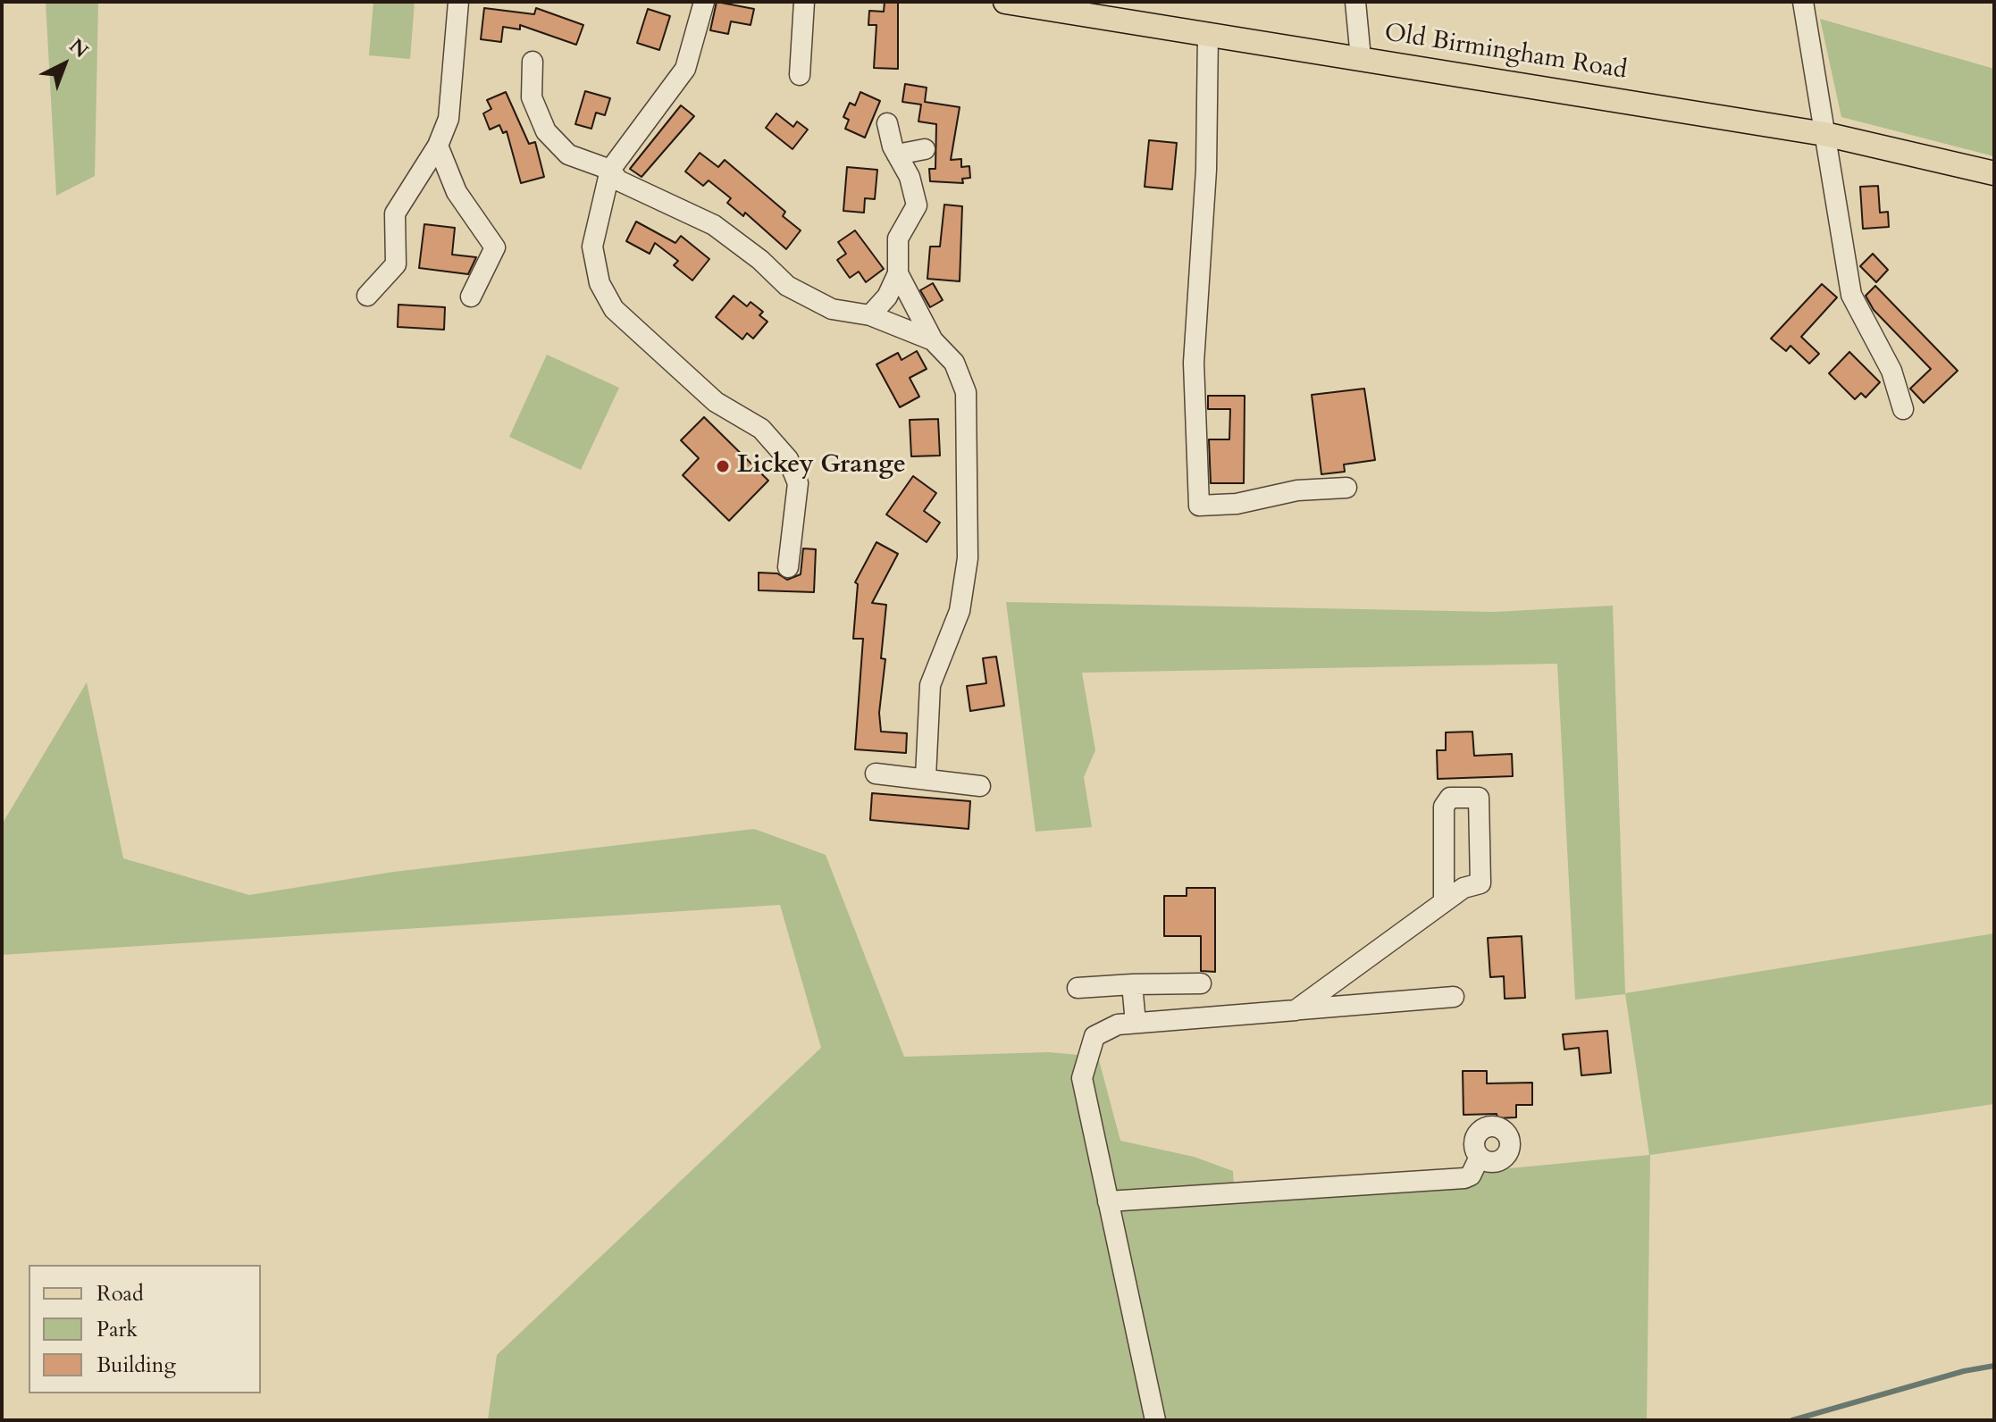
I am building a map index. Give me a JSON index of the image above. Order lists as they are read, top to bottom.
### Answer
{
  "streets": {
    "main road": ["Old Birmingham Road"]
  },
  "places": ["Lickey Grange"],
  "legend": ["Road", "Park", "Building"],
  "north": "top right"
}
